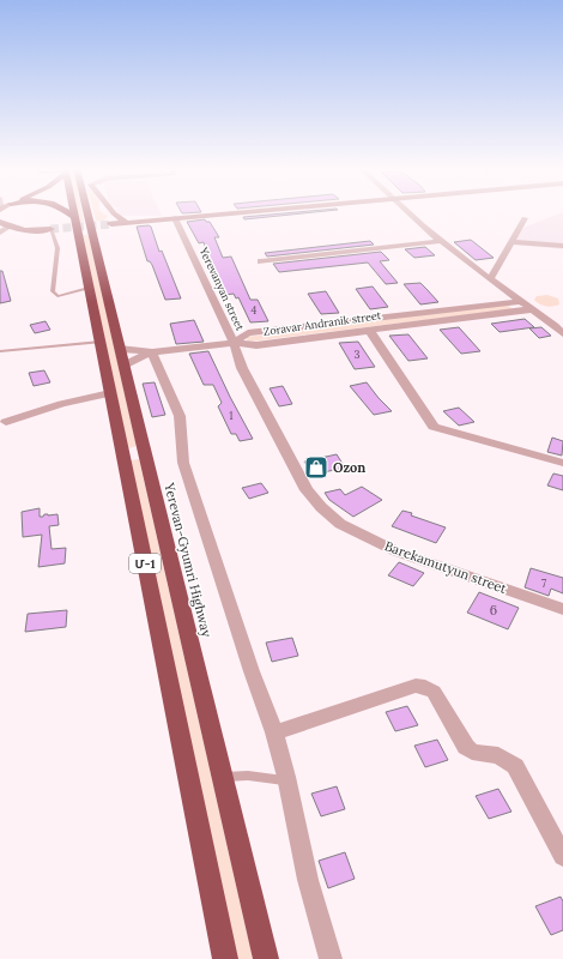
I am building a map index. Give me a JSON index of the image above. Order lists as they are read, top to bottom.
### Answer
{
  "streets": {
    "highway": ["Yerevan-Gyumri Highway", "Մ-1"],
    "street": ["Yerevanyan street", "Zoravar Andranik street", "Barekamutyun street"]
  },
  "crossings": [
    ["Yerevanyan street", "Zoravar Andranik street"],
    ["Yerevanyan street", "Barekamutyun street"],
    ["Zoravar Andranik street", "Barekamutyun street"]
  ],
  "places": {
    "shop": ["Ozon"]
  },
  "house_numbers": [
    "4",
    "3",
    "1",
    "7",
    "6"
  ]
}
